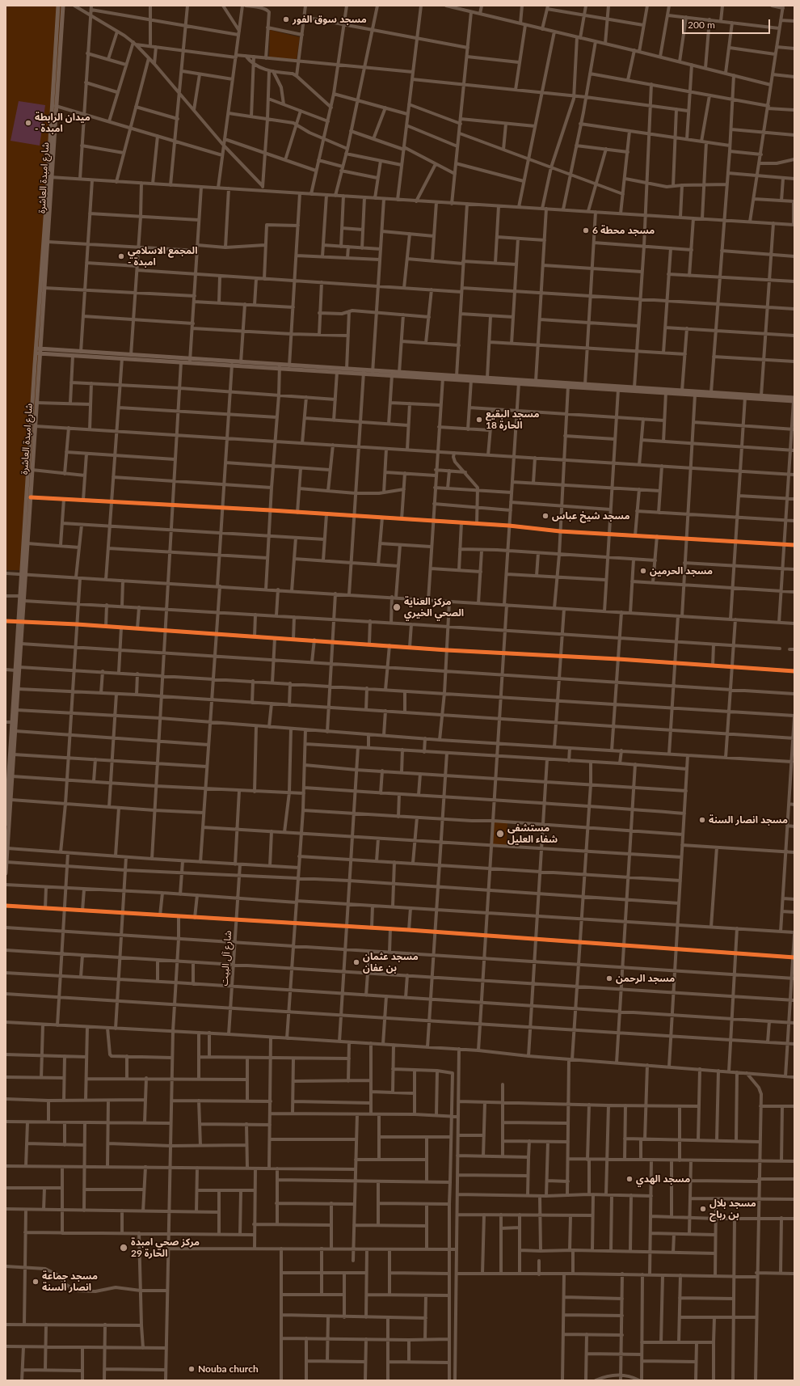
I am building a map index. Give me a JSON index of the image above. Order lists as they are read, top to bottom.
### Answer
{
  "streets": {
    "main road": ["شارع امبدة العاشرة"],
    "street": ["شارع آل البيت"]
  },
  "places": [
    "مسجد سوق الفور",
    "ميدان الرابطة - امبدة",
    "مسجد محطة 6",
    "المجمع الاسلامي - امبدة",
    "مسجد البقيع الحارة 18",
    "مسجد شيخ عباس",
    "مسجد الحرمين",
    "مركز العناية الصحي الخيري",
    "مسجد انصار السنة",
    "مستشفى شفاء العليل",
    "مسجد عثمان بن عفان",
    "مسجد الرحمن",
    "مسجد الهدي",
    "مسجد بلال بن رباح",
    "مركز صحي امبدة الحارة 29",
    "مسجد جماعة انصار السنة",
    "Nouba church"
  ],
  "scale_bar": "200 m"
}
